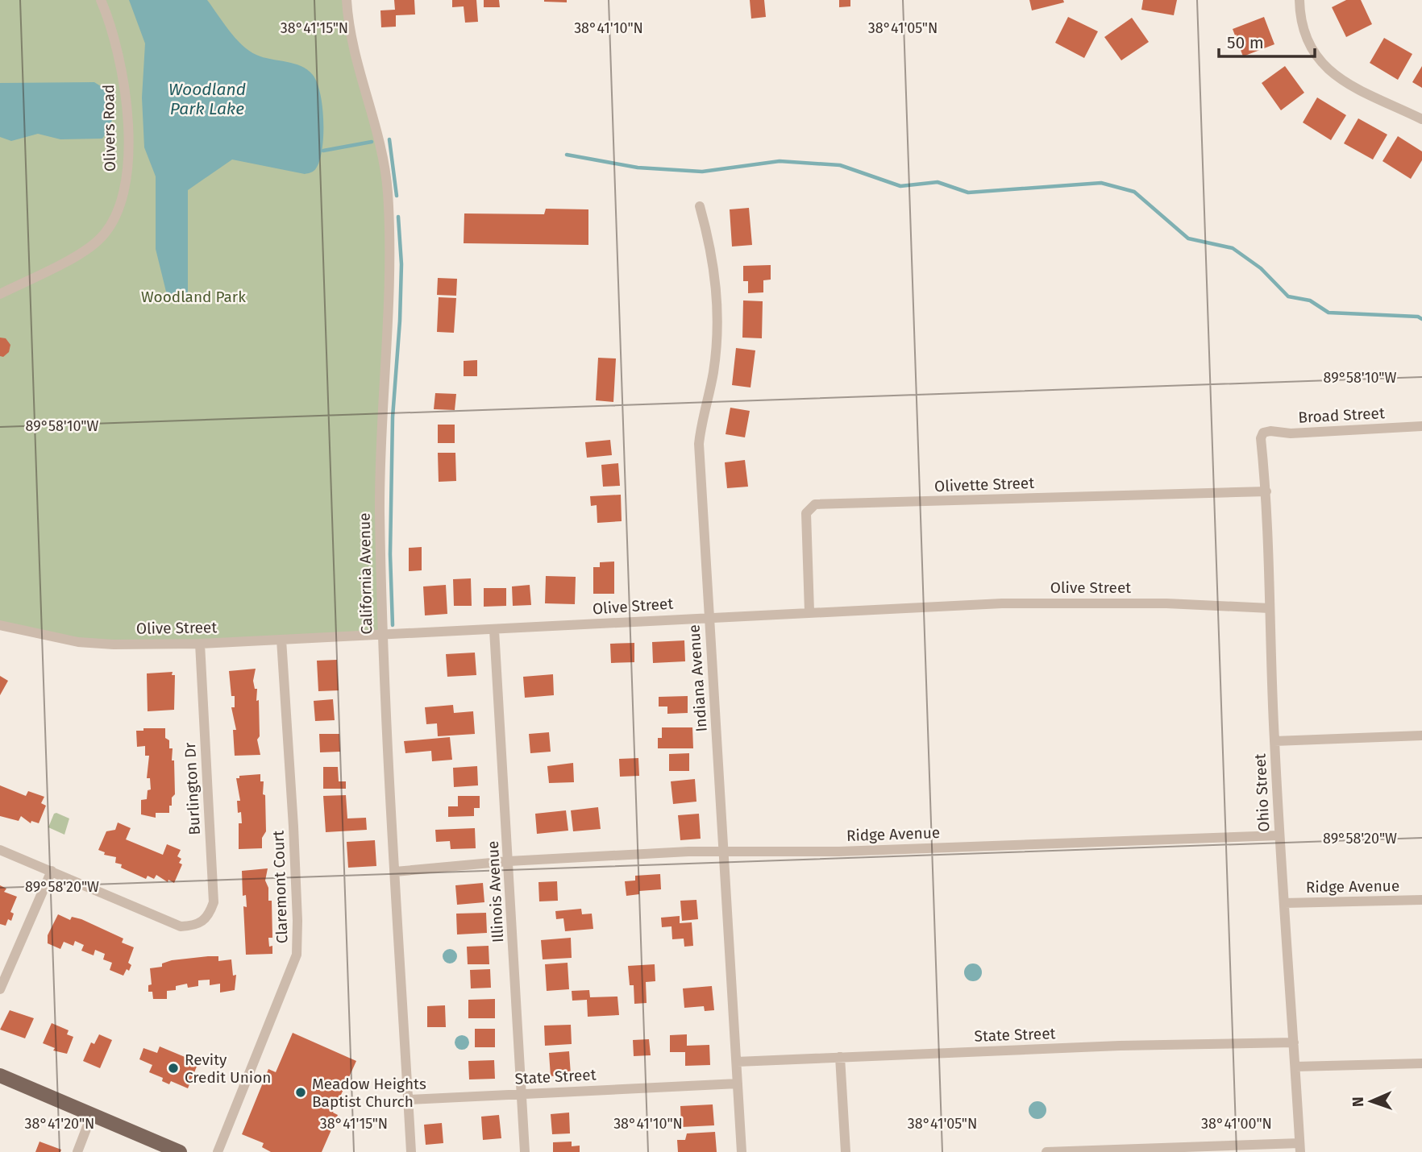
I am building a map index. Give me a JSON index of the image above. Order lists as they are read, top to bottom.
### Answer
{
  "streets": {
    "street": [
      "Olivers Road",
      "Broad Street",
      "Olivette Street",
      "California Avenue",
      "Olive Street",
      "Indiana Avenue",
      "Burlington Dr",
      "Ohio Street",
      "Ridge Avenue",
      "Claremont Court",
      "Illinois Avenue",
      "State Street"
    ]
  },
  "crossings": [
    ["Broad Street", "Ohio Street"],
    ["Olivette Street", "Olive Street"],
    ["Olivette Street", "Ohio Street"],
    ["California Avenue", "Olive Street"],
    ["California Avenue", "Ridge Avenue"],
    ["California Avenue", "State Street"],
    ["Olive Street", "Indiana Avenue"],
    ["Olive Street", "Burlington Dr"],
    ["Olive Street", "Ohio Street"],
    ["Olive Street", "Claremont Court"],
    ["Olive Street", "Illinois Avenue"],
    ["Indiana Avenue", "Ridge Avenue"],
    ["Indiana Avenue", "State Street"],
    ["Ohio Street", "Ridge Avenue"],
    ["Ohio Street", "State Street"],
    ["Ridge Avenue", "Illinois Avenue"],
    ["Illinois Avenue", "State Street"]
  ],
  "water": ["Woodland Park Lake"],
  "parks": ["Woodland Park"],
  "places": ["Revity Credit Union", "Meadow Heights Baptist Church"],
  "scale_bar": "50 m",
  "north": "left",
  "coordinates": [
    "38°41'15\"N",
    "38°41'10\"N",
    "38°41'05\"N",
    "89°58'10\"W",
    "89°58'20\"W",
    "38°41'20\"N",
    "38°41'00\"N"
  ]
}
